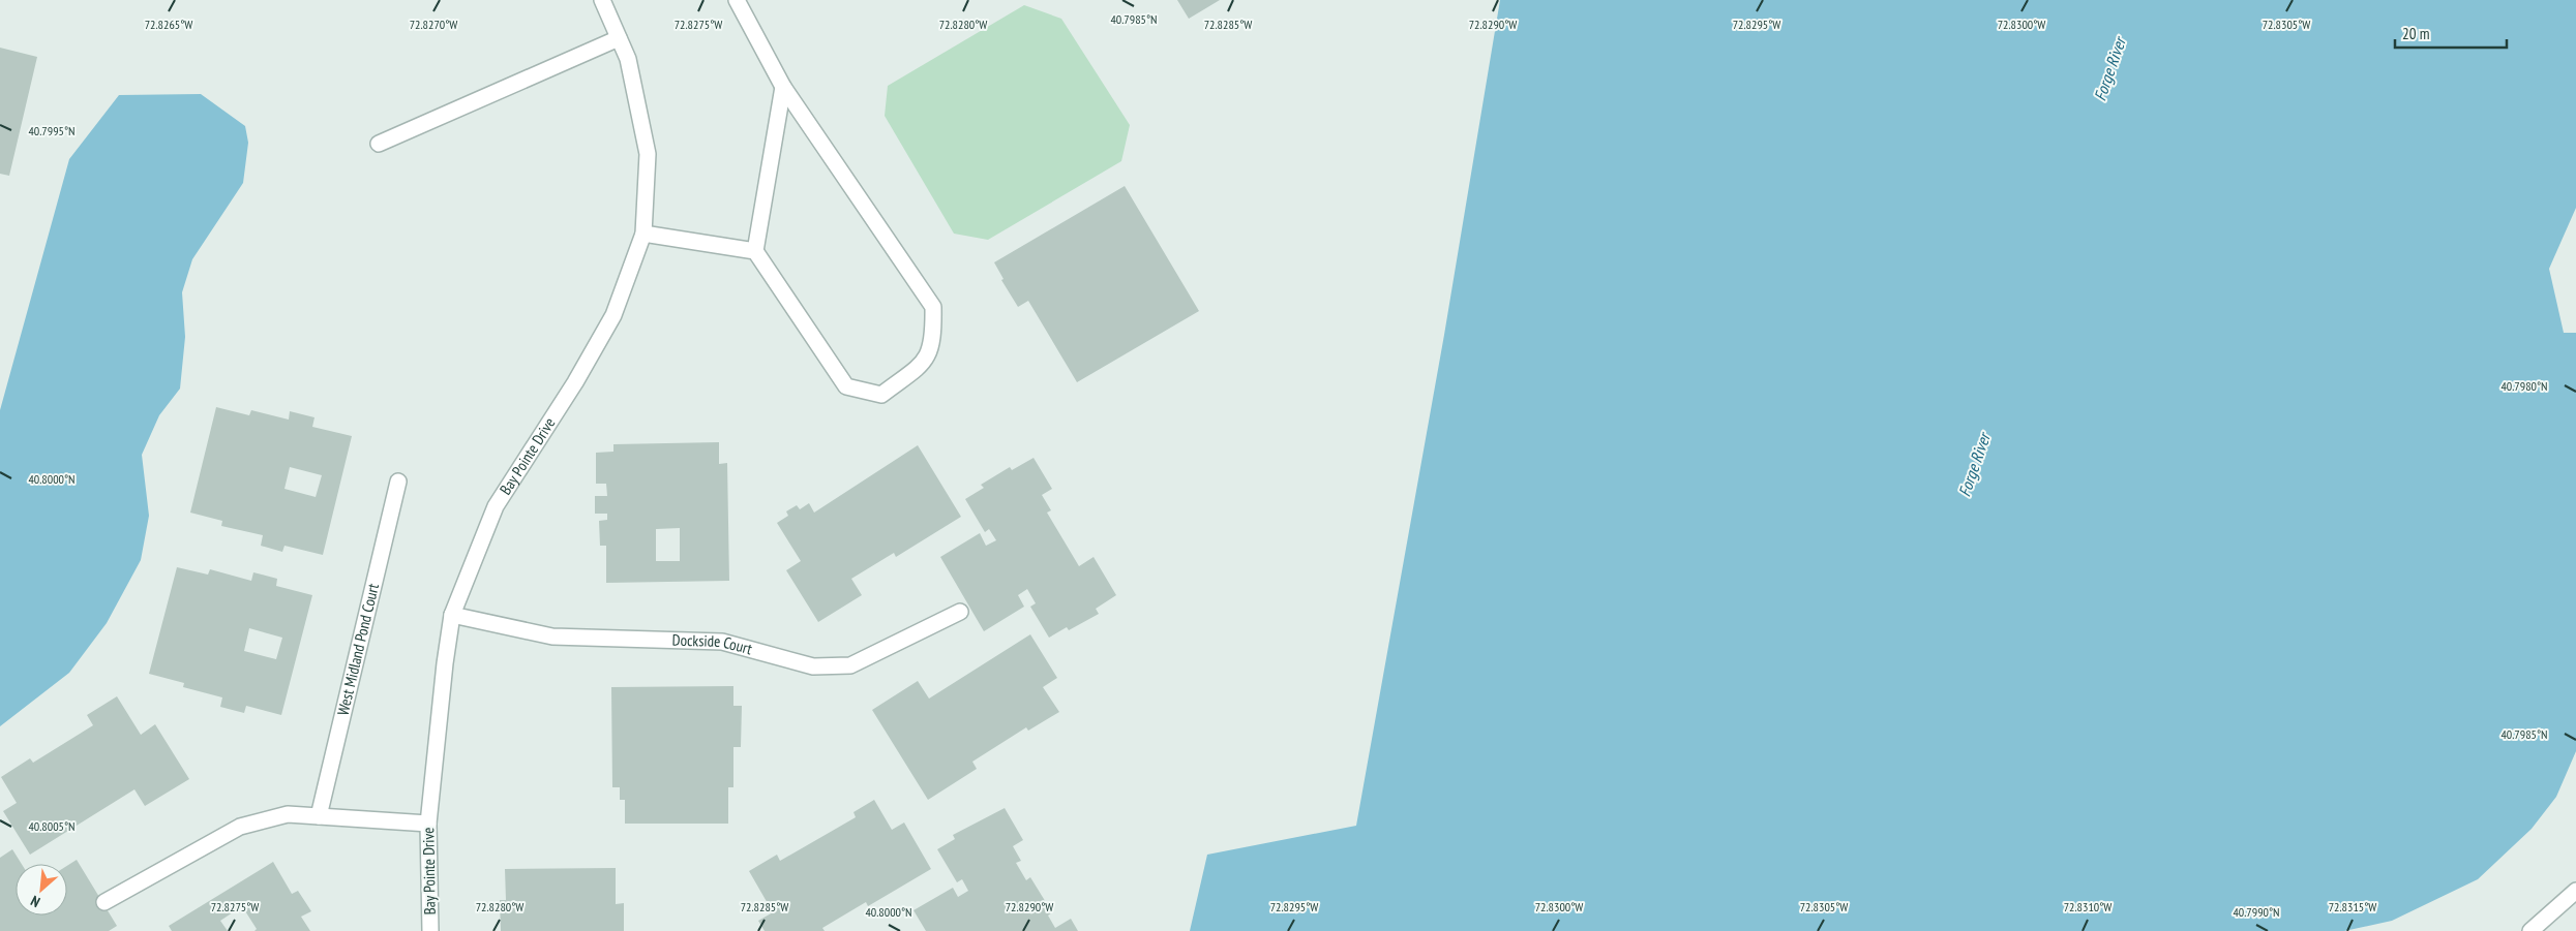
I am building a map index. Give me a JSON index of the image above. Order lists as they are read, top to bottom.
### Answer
{
  "streets": {
    "street": ["Bay Pointe Drive", "Dockside Court", "West Midland Pond Court"]
  },
  "crossings": [
    ["Bay Pointe Drive", "Dockside Court"]
  ],
  "water": ["Forge River"],
  "scale_bar": "20 m",
  "north": "bottom left",
  "coordinates": [
    "40.7985°N",
    "72.8265°W",
    "72.8270°W",
    "72.8275°W",
    "72.8280°W",
    "72.8285°W",
    "72.8290°W",
    "72.8295°W",
    "72.8300°W",
    "72.8305°W",
    "40.7995°N",
    "40.7980°N",
    "40.8000°N",
    "40.8005°N",
    "72.8310°W",
    "72.8315°W",
    "40.7990°N"
  ]
}
